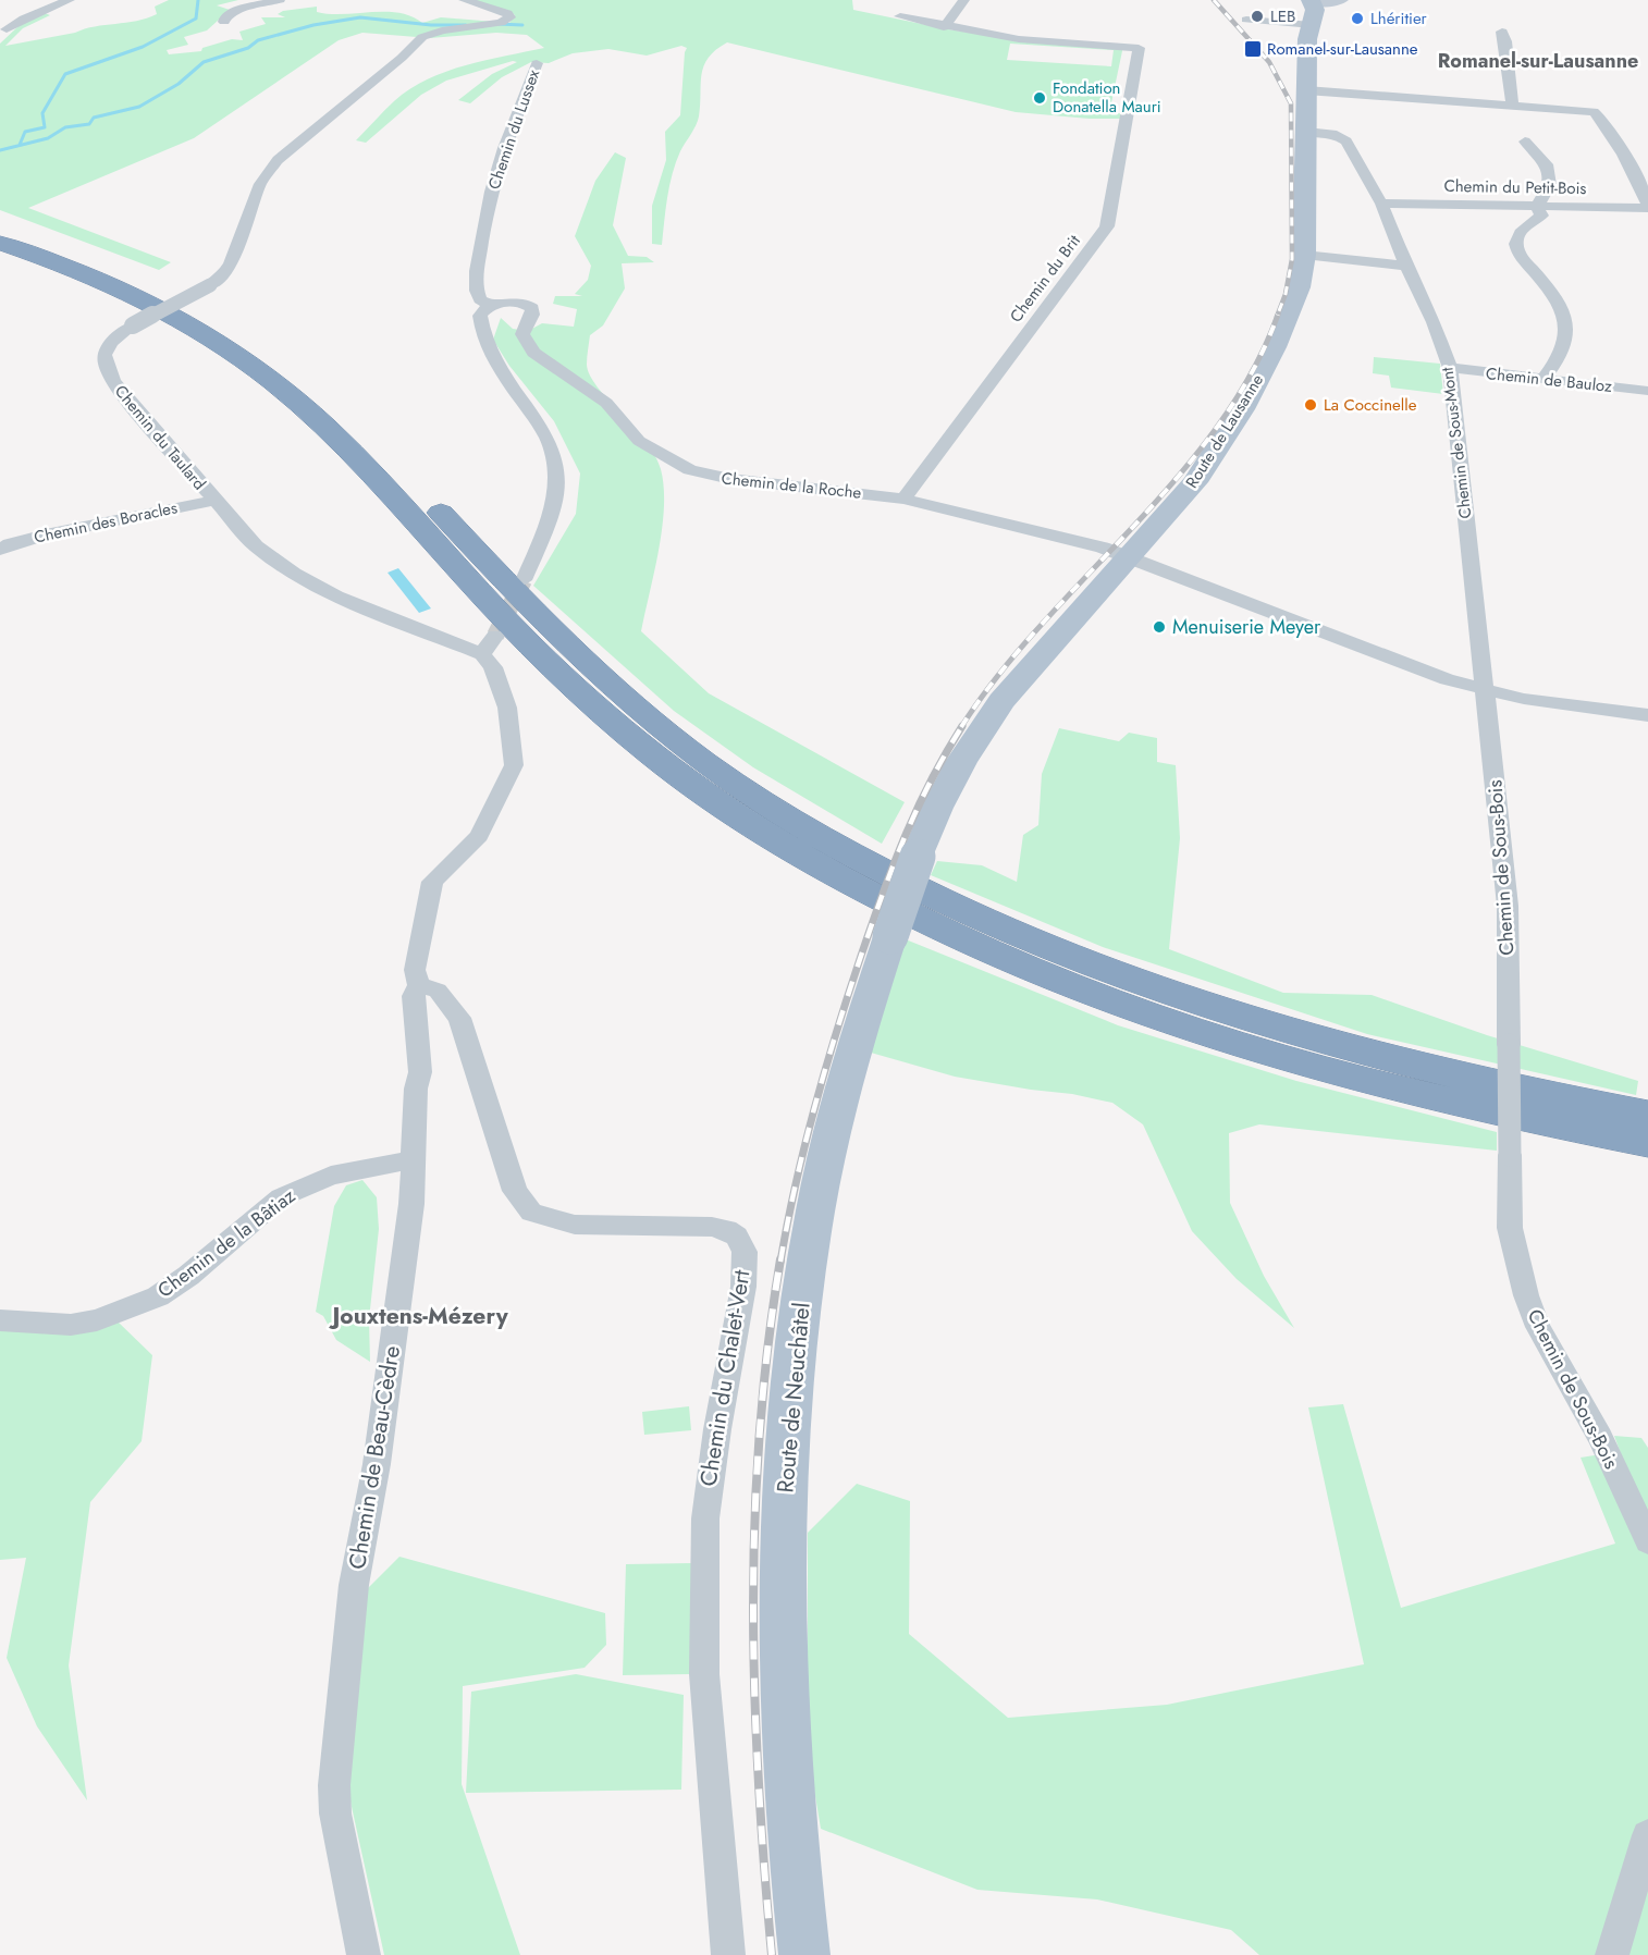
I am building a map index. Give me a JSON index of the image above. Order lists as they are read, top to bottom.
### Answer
{
  "streets": {
    "main road": ["Route de Lausanne", "Route de Neuchâtel"],
    "street": [
      "Chemin du Lussex",
      "Chemin du Petit-Bois",
      "Chemin du Brit",
      "Chemin de Bauloz",
      "Chemin du Taulard",
      "Chemin de Sous-Mont",
      "Chemin de la Roche",
      "Chemin des Boracles",
      "Chemin de Sous-Bois",
      "Chemin de la Bâtiaz",
      "Chemin du Chalet-Vert",
      "Chemin de Beau-Cèdre"
    ]
  },
  "crossings": [
    ["Chemin du Lussex", "Chemin de la Roche"],
    ["Chemin du Petit-Bois", "Chemin de Sous-Mont"],
    ["Chemin du Brit", "Chemin de la Roche"],
    ["Chemin de Bauloz", "Chemin de Sous-Mont"],
    ["Route de Lausanne", "Chemin de Sous-Mont"],
    ["Route de Lausanne", "Chemin de la Roche"],
    ["Route de Lausanne", "Route de Neuchâtel"],
    ["Chemin du Taulard", "Chemin des Boracles"],
    ["Chemin du Taulard", "Chemin de Beau-Cèdre"],
    ["Chemin de Sous-Mont", "Chemin de la Roche"],
    ["Chemin de Sous-Mont", "Chemin de Sous-Bois"],
    ["Chemin de la Roche", "Chemin de Sous-Bois"],
    ["Chemin de la Bâtiaz", "Chemin de Beau-Cèdre"],
    ["Chemin du Chalet-Vert", "Chemin de Beau-Cèdre"]
  ],
  "districts": ["Romanel-sur-Lausanne", "Jouxtens-Mézery"],
  "places": {
    "other": [
      "LEB",
      "Lhéritier",
      "Fondation Donatella Mauri",
      "La Coccinelle",
      "Menuiserie Meyer"
    ],
    "transit": ["Romanel-sur-Lausanne"]
  }
}
